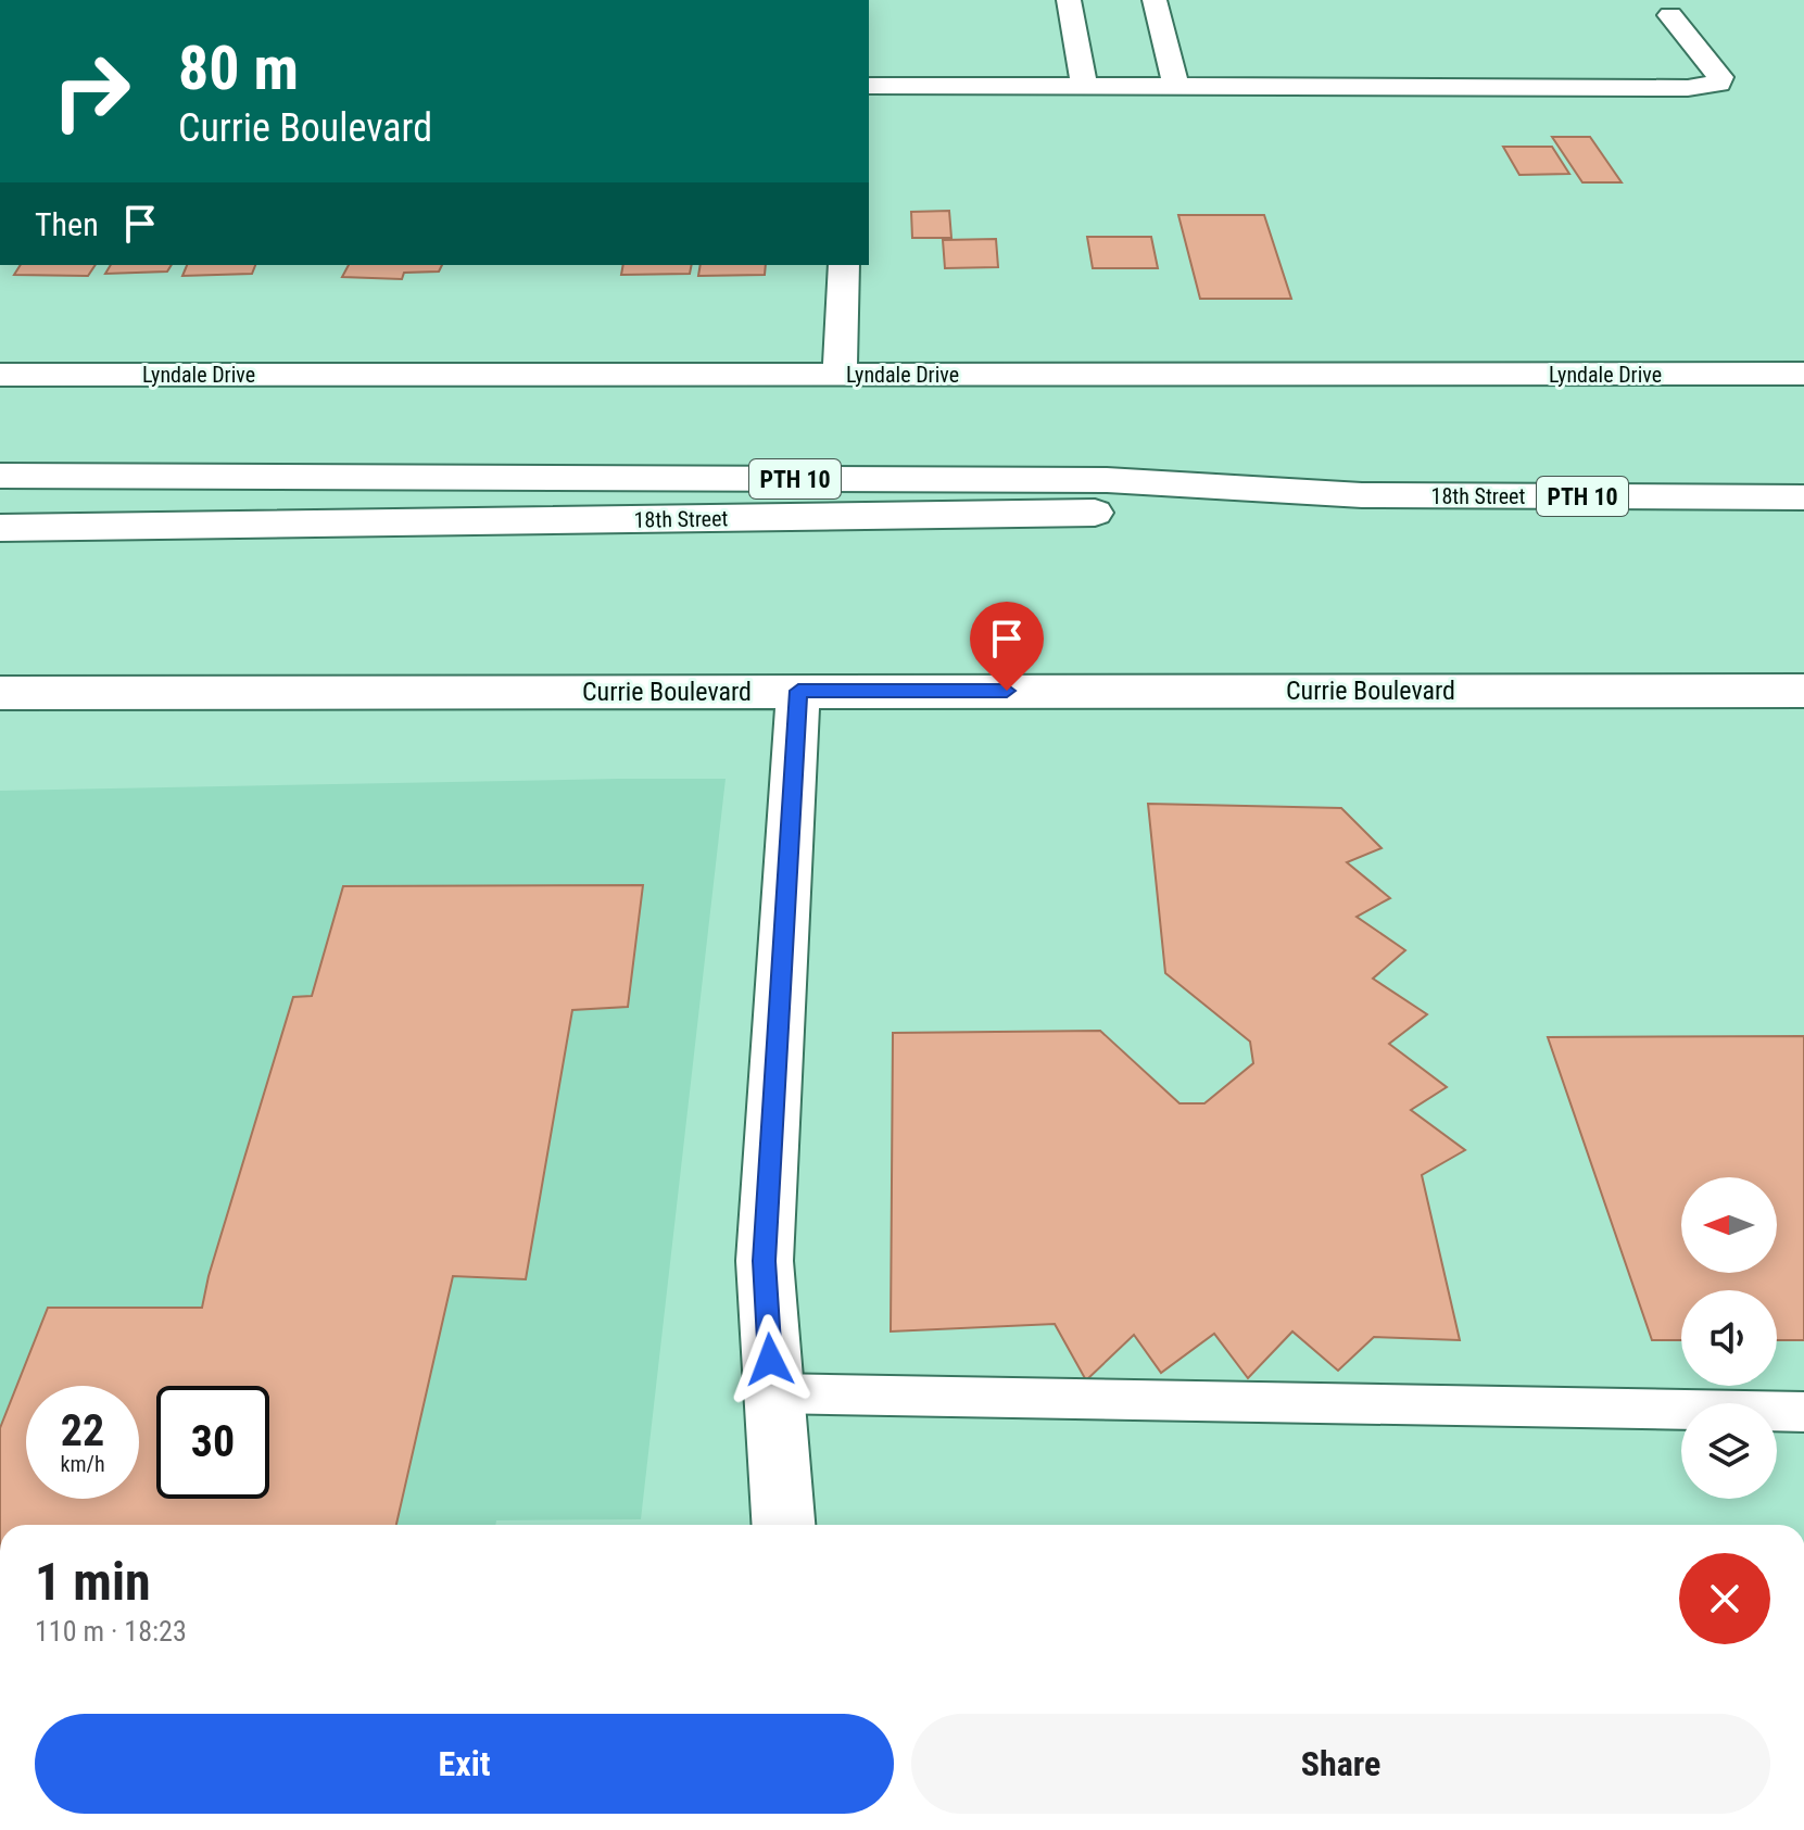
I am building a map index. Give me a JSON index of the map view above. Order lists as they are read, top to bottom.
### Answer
{
  "streets": {
    "street": [
      "Lyndale Drive",
      "PTH 10",
      "18th Street",
      "Currie Boulevard"
    ]
  },
  "north": "left",
  "page": {
    "turn": ["80 m", "Currie Boulevard"],
    "then": "Then",
    "speed": "22 km/h",
    "limit": "30",
    "heading": ["1 min", "110 m · 18:23"],
    "buttons": ["Exit", "Share"]
  }
}
